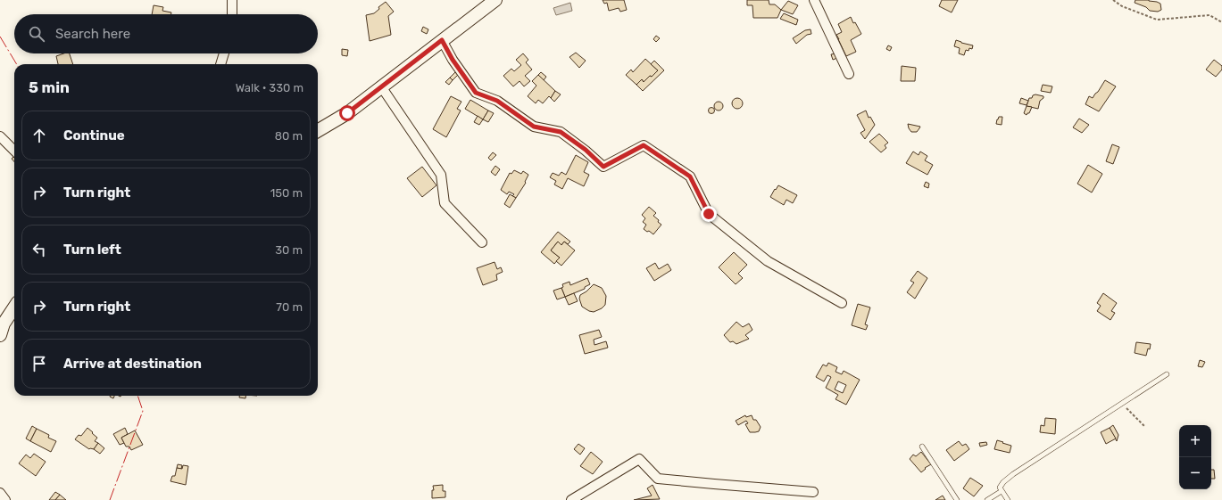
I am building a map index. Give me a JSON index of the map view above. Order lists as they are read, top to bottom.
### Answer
{
  "page": {
    "search": "Search here",
    "heading": ["5 min", "Walk · 330 m"],
    "list": [
      ["Continue", "80 m"],
      ["Turn right", "150 m"],
      ["Turn left", "30 m"],
      ["Turn right", "70 m"],
      "Arrive at destination"
    ],
    "map_buttons": ["+", "−"]
  }
}
